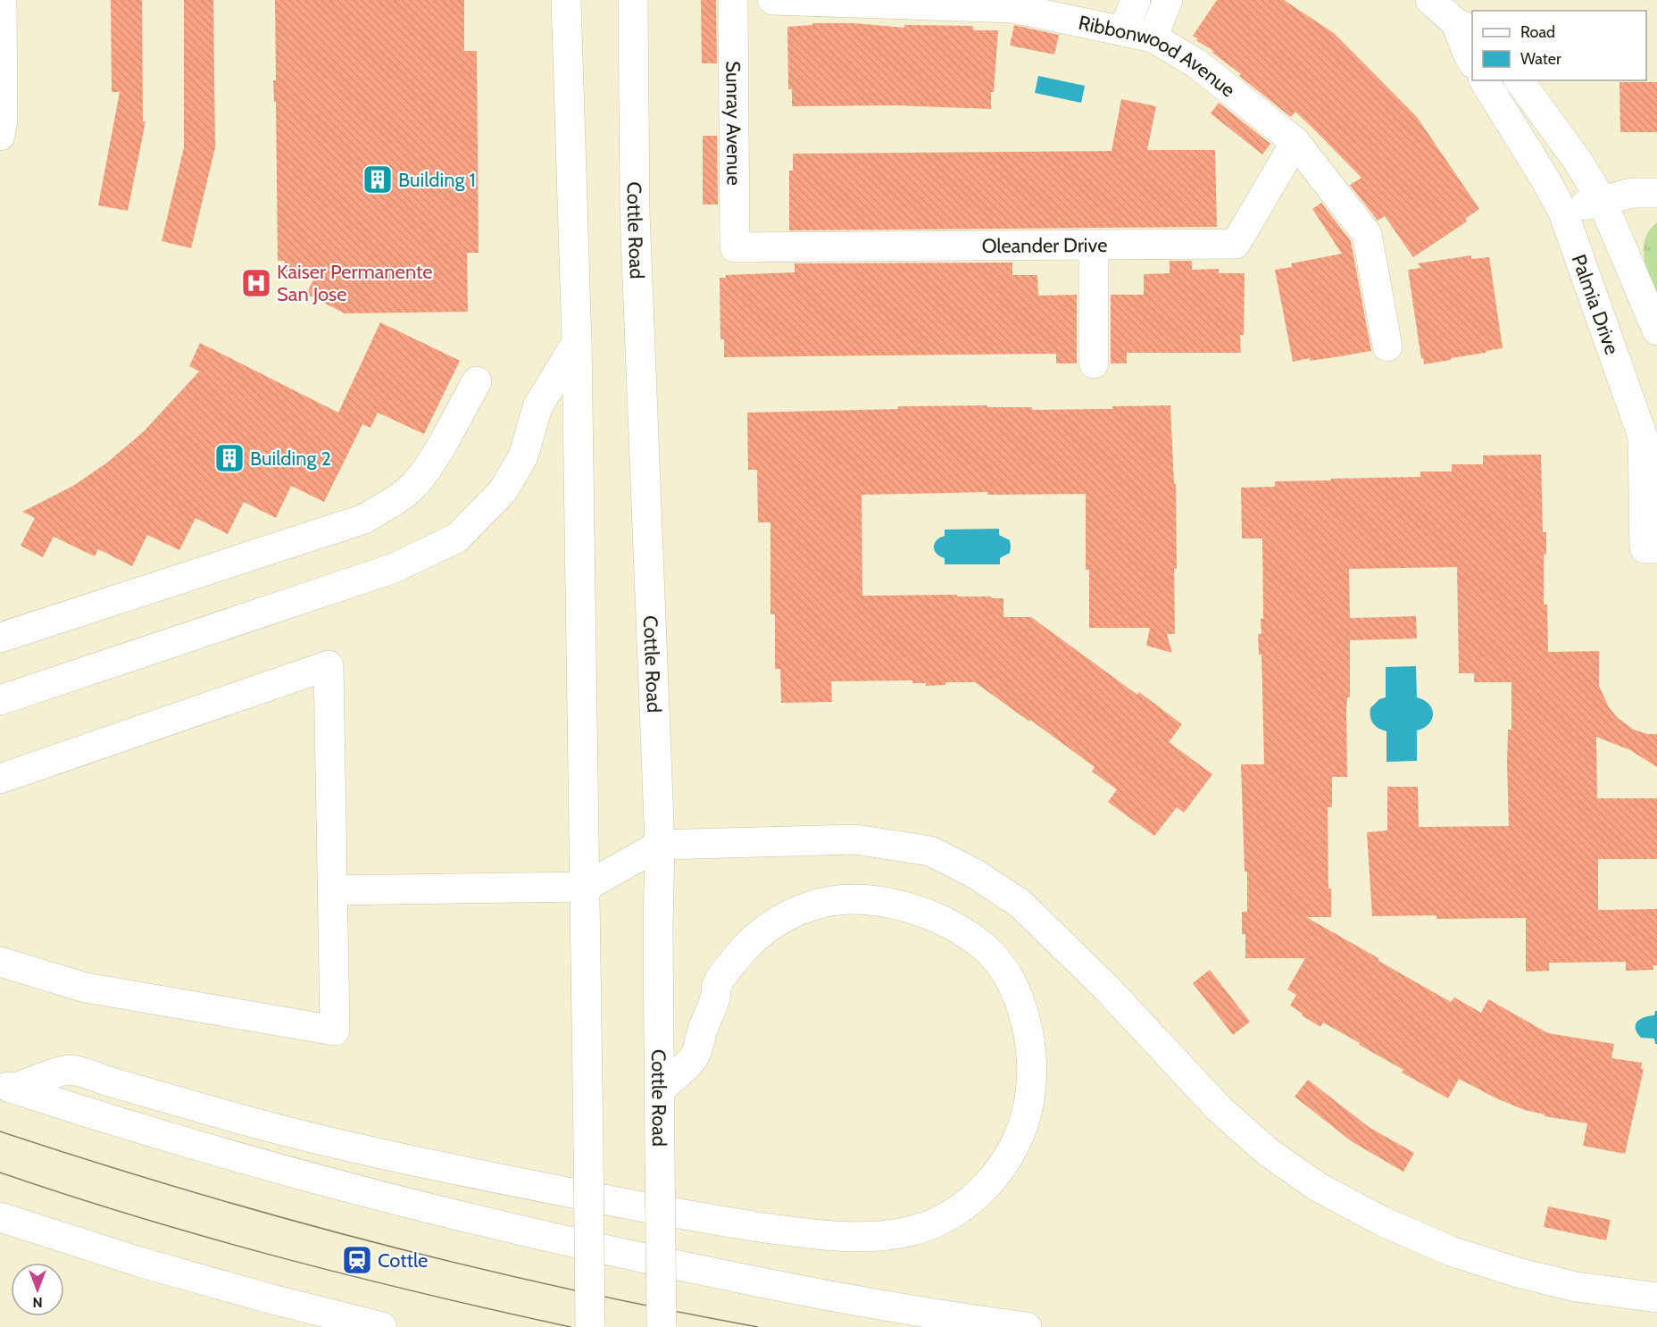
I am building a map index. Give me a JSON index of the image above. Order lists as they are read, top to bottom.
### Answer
{
  "streets": {
    "main road": [
      "Ribbonwood Avenue",
      "Sunray Avenue",
      "Cottle Road",
      "Oleander Drive",
      "Palmia Drive"
    ]
  },
  "crossings": [
    ["Ribbonwood Avenue", "Oleander Drive"],
    ["Sunray Avenue", "Oleander Drive"]
  ],
  "places": {
    "building": ["Building 1", "Building 2"],
    "hospital": ["Kaiser Permanente San Jose"],
    "station": ["Cottle"]
  },
  "legend": ["Road", "Water"],
  "north": "bottom"
}
